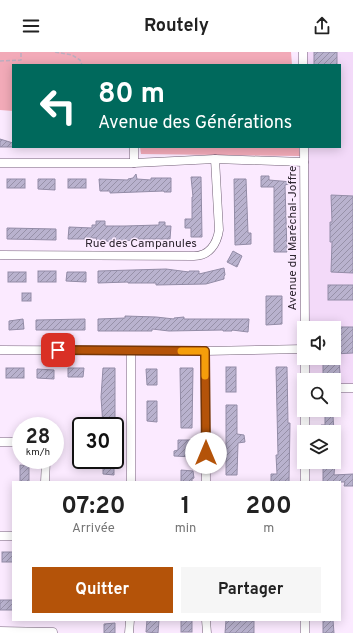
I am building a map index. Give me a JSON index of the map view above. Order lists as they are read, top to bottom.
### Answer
{
  "streets": {
    "street": ["Avenue du Maréchal-Joffre", "Rue des Campanules"]
  },
  "page": {
    "header": "Routely",
    "turn": ["80 m", "Avenue des Générations"],
    "speed": "28 km/h",
    "limit": "30",
    "eta": [
      "07:20",
      "Arrivée",
      "1",
      "min",
      "200",
      "m"
    ],
    "buttons": ["Quitter", "Partager"]
  }
}
